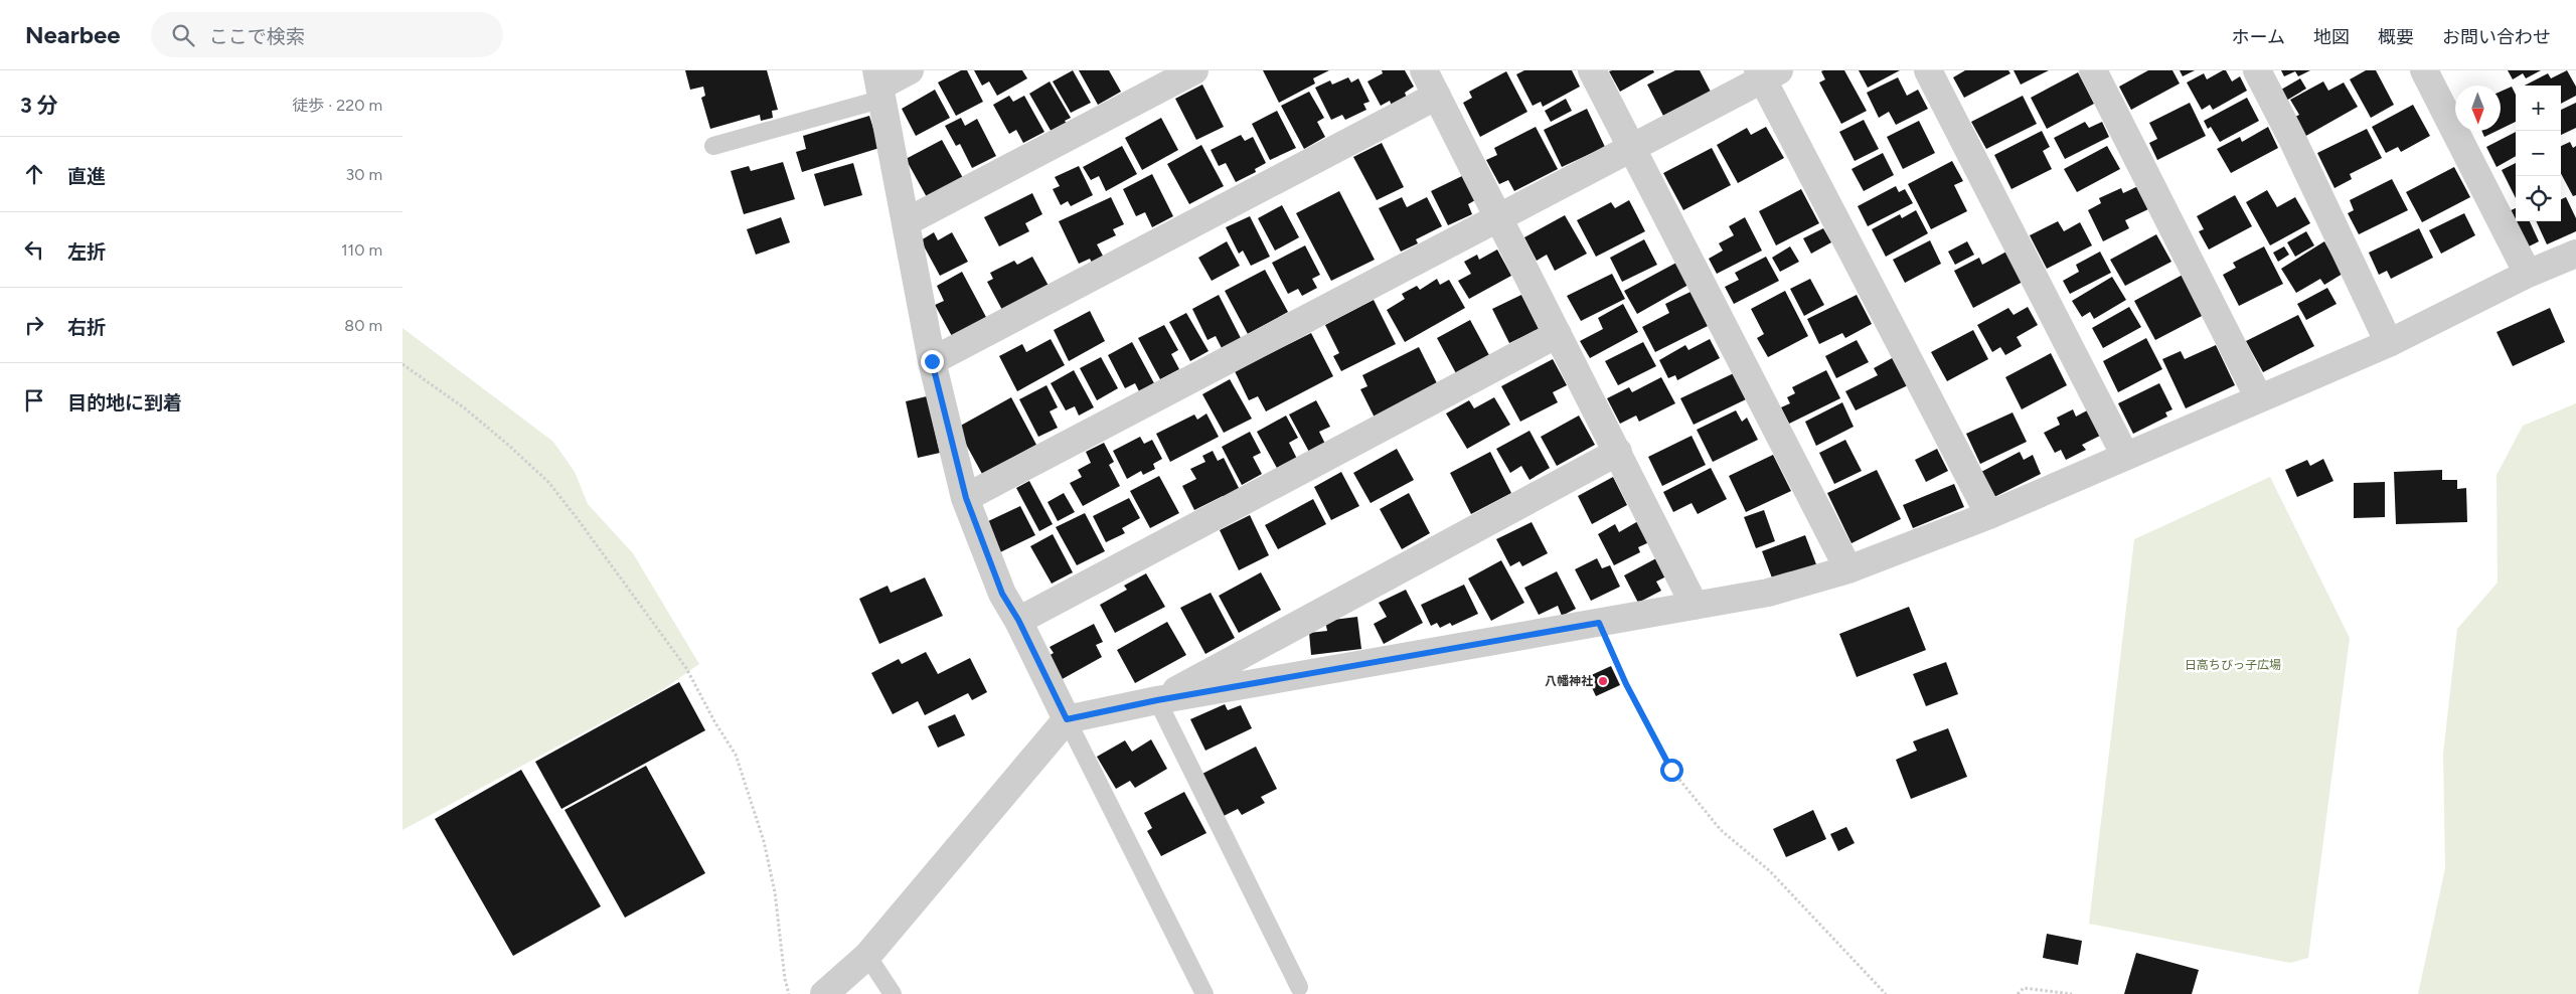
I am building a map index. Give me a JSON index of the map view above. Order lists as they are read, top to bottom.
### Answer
{
  "parks": ["日高ちびっ子広場"],
  "places": ["八幡神社"],
  "north": "bottom",
  "page": {
    "header": "Nearbee",
    "search": "ここで検索",
    "nav": [
      "ホーム",
      "地図",
      "概要",
      "お問い合わせ"
    ],
    "heading": ["3 分", "徒歩 · 220 m"],
    "map_buttons": ["+", "−"],
    "list": [
      ["直進", "30 m"],
      ["左折", "110 m"],
      ["右折", "80 m"],
      "目的地に到着"
    ]
  }
}
